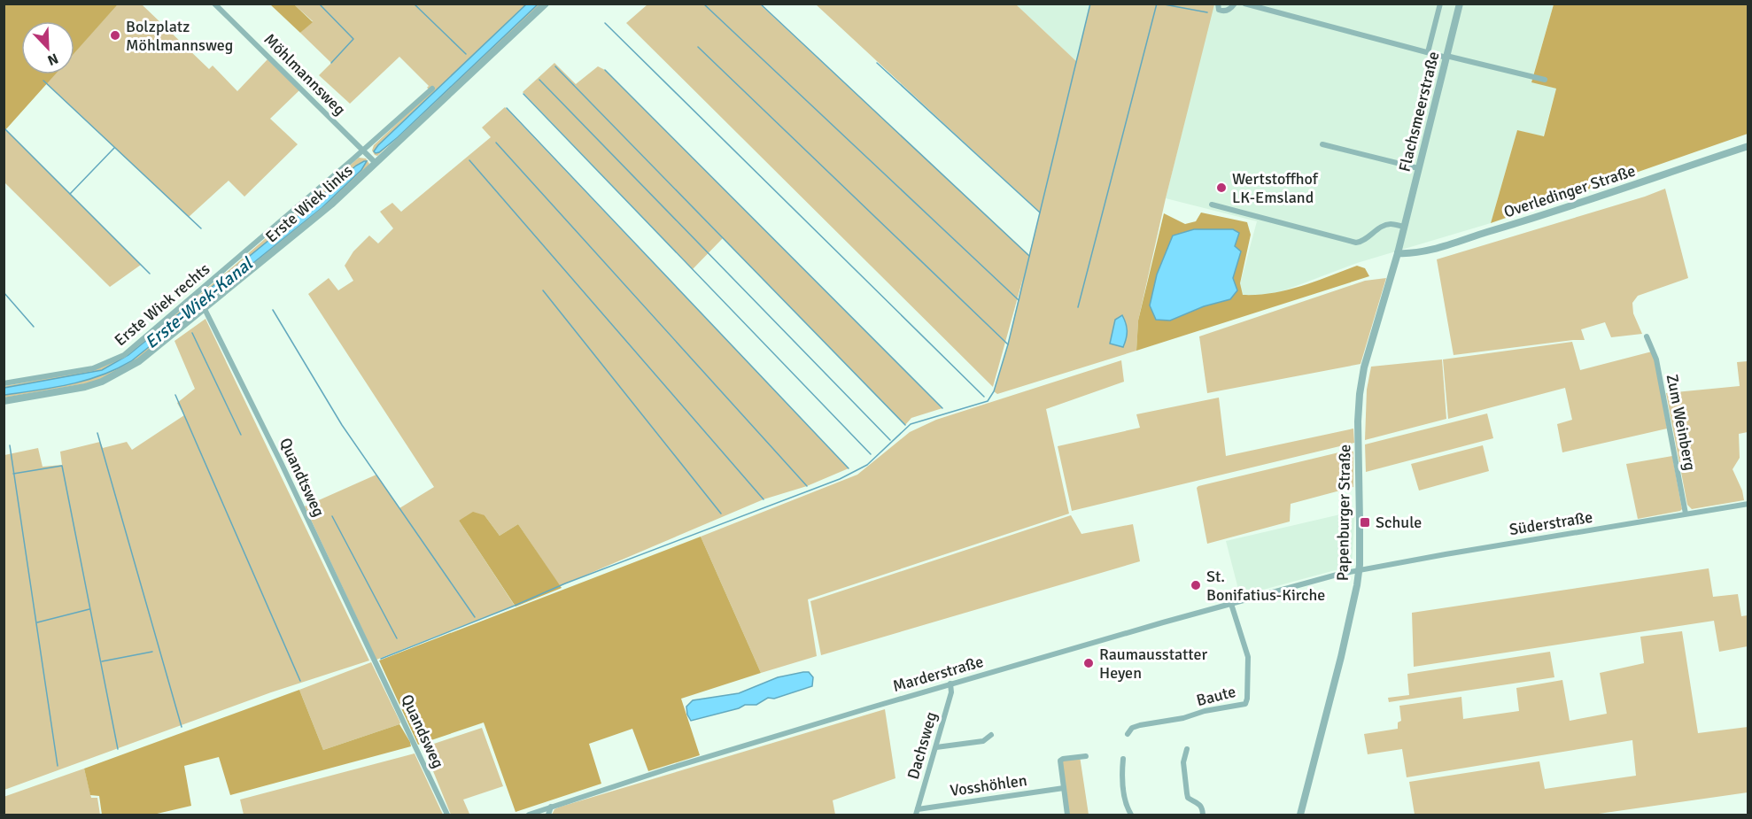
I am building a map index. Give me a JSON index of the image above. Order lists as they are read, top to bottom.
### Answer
{
  "streets": {
    "street": [
      "Möhlmannsweg",
      "Flachsmeerstraße",
      "Overledinger Straße",
      "Erste Wiek links",
      "Erste Wiek rechts",
      "Zum Weinberg",
      "Quandtsweg",
      "Papenburger Straße",
      "Süderstraße",
      "Marderstraße",
      "Baute",
      "Quandsweg",
      "Dachsweg",
      "Vosshöhlen"
    ]
  },
  "crossings": [
    ["Möhlmannsweg", "Erste Wiek links"],
    ["Möhlmannsweg", "Erste Wiek rechts"],
    ["Flachsmeerstraße", "Overledinger Straße"],
    ["Flachsmeerstraße", "Papenburger Straße"],
    ["Erste Wiek links", "Quandtsweg"],
    ["Zum Weinberg", "Süderstraße"],
    ["Quandtsweg", "Quandsweg"],
    ["Papenburger Straße", "Süderstraße"],
    ["Papenburger Straße", "Marderstraße"],
    ["Süderstraße", "Marderstraße"],
    ["Marderstraße", "Baute"],
    ["Marderstraße", "Dachsweg"],
    ["Dachsweg", "Vosshöhlen"]
  ],
  "water": ["Erste-Wiek-Kanal"],
  "places": {
    "other": [
      "Bolzplatz Möhlmannsweg",
      "Wertstoffhof LK-Emsland",
      "St. Bonifatius-Kirche",
      "Raumausstatter Heyen"
    ],
    "transit": ["Schule"]
  },
  "north": "bottom right"
}
